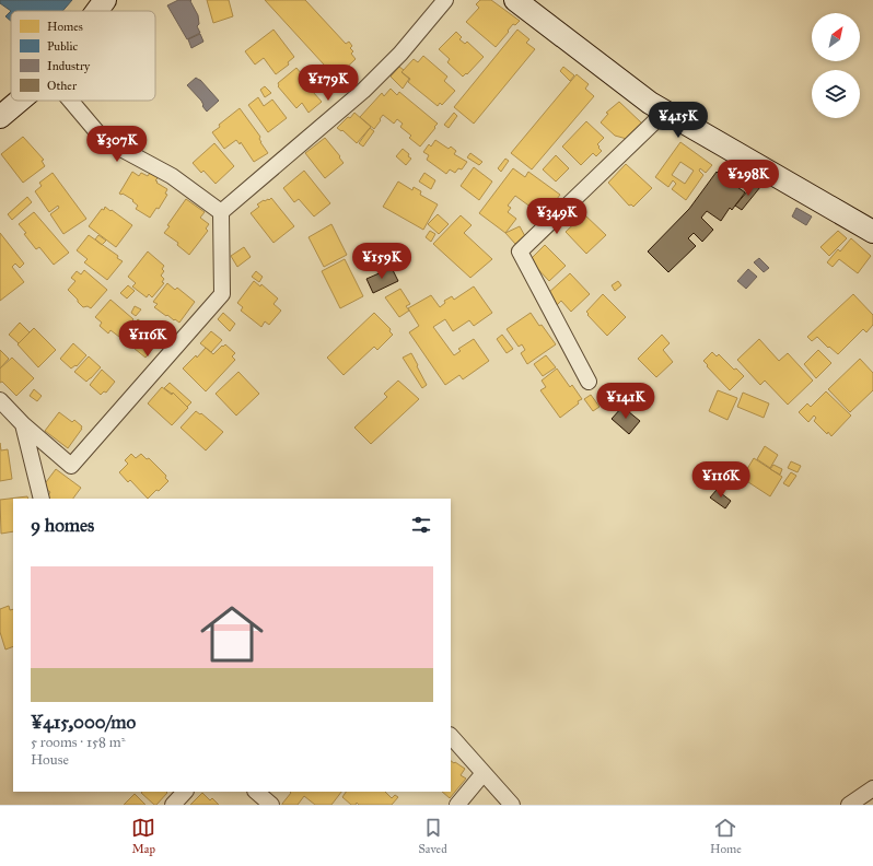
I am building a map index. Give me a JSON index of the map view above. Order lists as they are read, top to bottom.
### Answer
{
  "legend": [
    "Homes",
    "Public",
    "Industry",
    "Other"
  ],
  "north": "top right",
  "page": {
    "price": [
      "¥179K",
      "¥415K",
      "¥307K",
      "¥298K",
      "¥349K",
      "¥159K",
      "¥116K",
      "¥141K",
      "¥116K"
    ],
    "heading": "9 homes",
    "list": [
      {
        "name": "¥415,000/mo",
        "note": "5 rooms · 158 m² · House"
      }
    ],
    "tabs": ["Map", "Saved", "Home"]
  }
}
